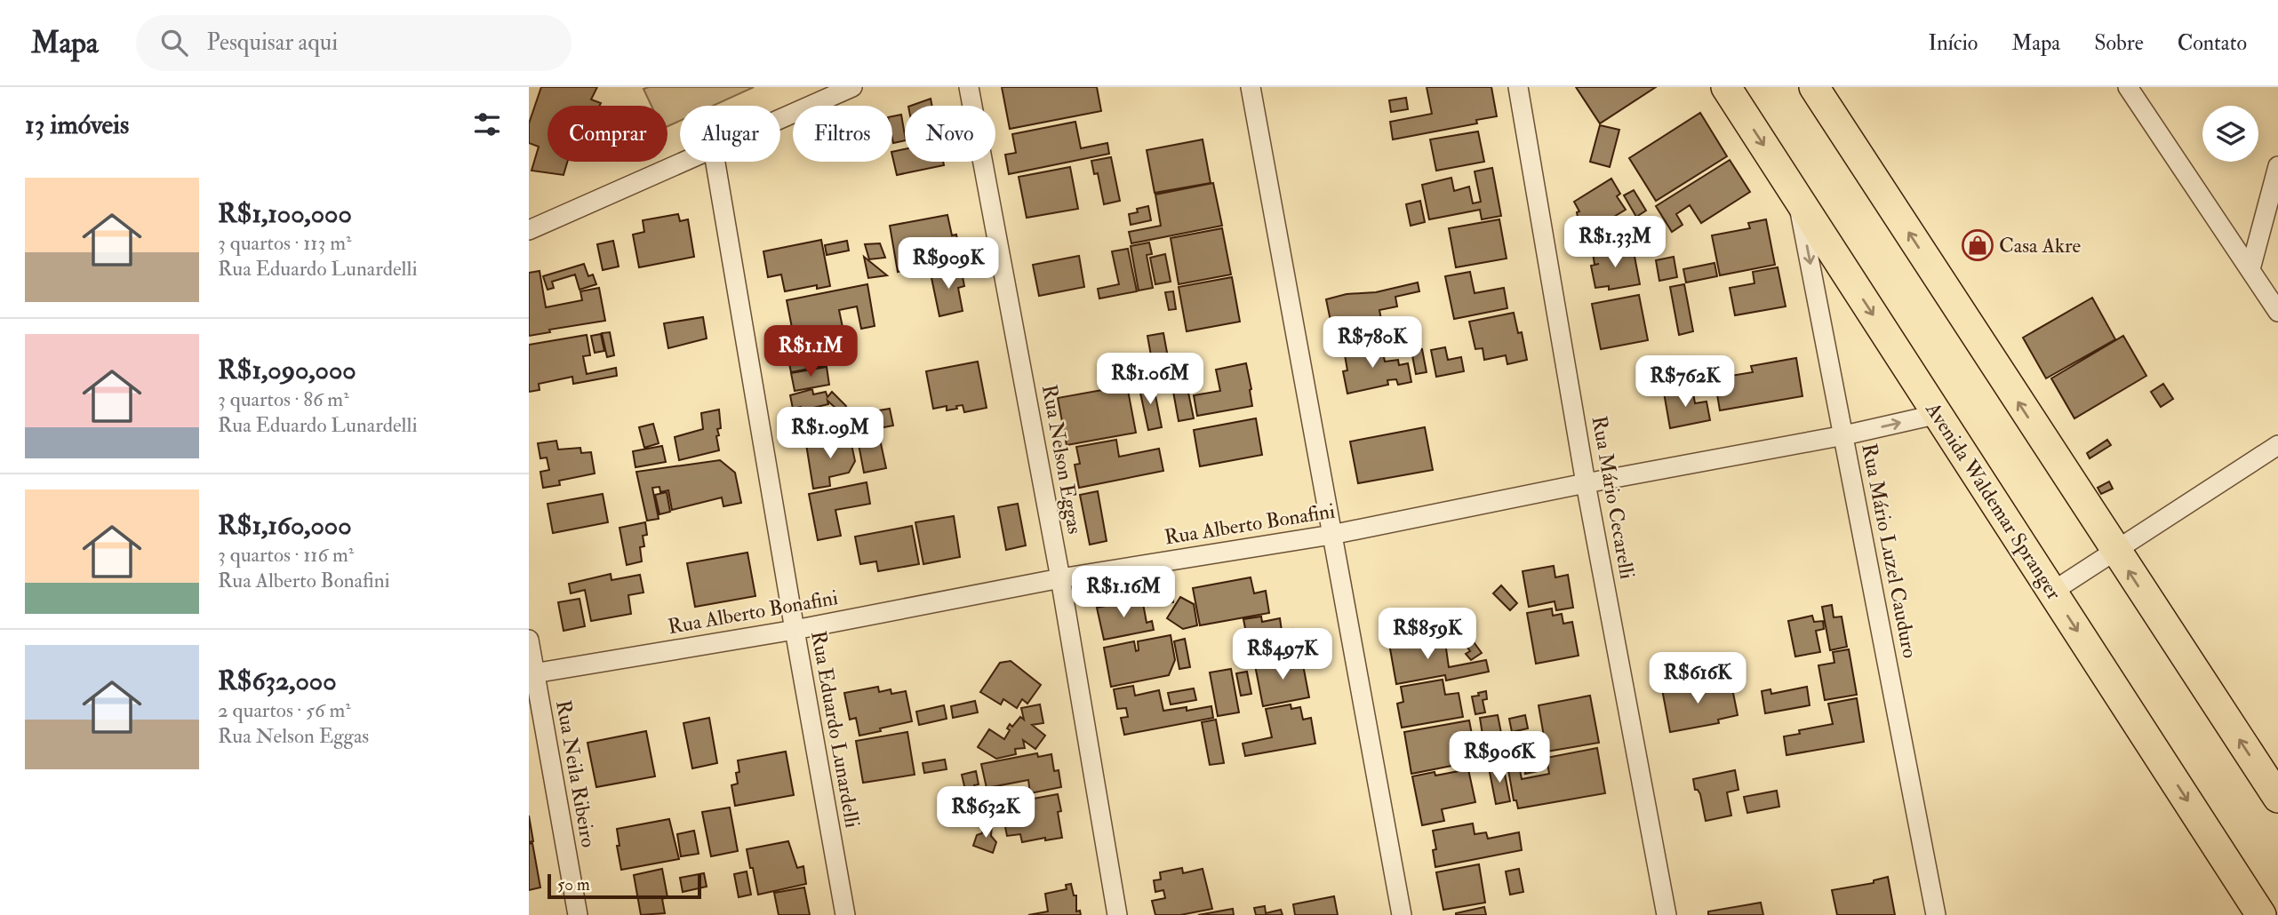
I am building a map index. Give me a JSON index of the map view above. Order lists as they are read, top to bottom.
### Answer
{
  "streets": {
    "main road": ["Avenida Waldemar Spranger"],
    "street": [
      "Rua Nelson Eggas",
      "Rua Mário Cecarelli",
      "Rua Alberto Bonafini",
      "Rua Mário Luzel Cauduro",
      "Rua Eduardo Lunardelli",
      "Rua Neila Ribeiro"
    ]
  },
  "crossings": [
    ["Rua Nelson Eggas", "Rua Alberto Bonafini"],
    ["Rua Mário Cecarelli", "Rua Alberto Bonafini"],
    ["Avenida Waldemar Spranger", "Rua Alberto Bonafini"],
    ["Avenida Waldemar Spranger", "Rua Mário Luzel Cauduro"],
    ["Rua Alberto Bonafini", "Rua Mário Luzel Cauduro"],
    ["Rua Alberto Bonafini", "Rua Eduardo Lunardelli"],
    ["Rua Alberto Bonafini", "Rua Neila Ribeiro"]
  ],
  "places": {
    "shop": ["Casa Akre"]
  },
  "scale_bar": "50 m",
  "page": {
    "header": "Mapa",
    "search": "Pesquisar aqui",
    "nav": [
      "Início",
      "Mapa",
      "Sobre",
      "Contato"
    ],
    "heading": "13 imóveis",
    "chip": [
      "Comprar",
      "Alugar",
      "Filtros",
      "Novo"
    ],
    "list": [
      {
        "name": "R$1,100,000",
        "note": "3 quartos · 113 m² · Rua Eduardo Lunardelli"
      },
      {
        "name": "R$1,090,000",
        "note": "3 quartos · 86 m² · Rua Eduardo Lunardelli"
      },
      {
        "name": "R$1,160,000",
        "note": "3 quartos · 116 m² · Rua Alberto Bonafini"
      },
      {
        "name": "R$632,000",
        "note": "2 quartos · 56 m² · Rua Nelson Eggas"
      }
    ],
    "price": [
      "R$1.33M",
      "R$909K",
      "R$780K",
      "R$1.1M",
      "R$1.06M",
      "R$762K",
      "R$1.09M",
      "R$1.16M",
      "R$859K",
      "R$497K",
      "R$616K",
      "R$906K",
      "R$632K"
    ],
    "scale": "50 m"
  }
}
